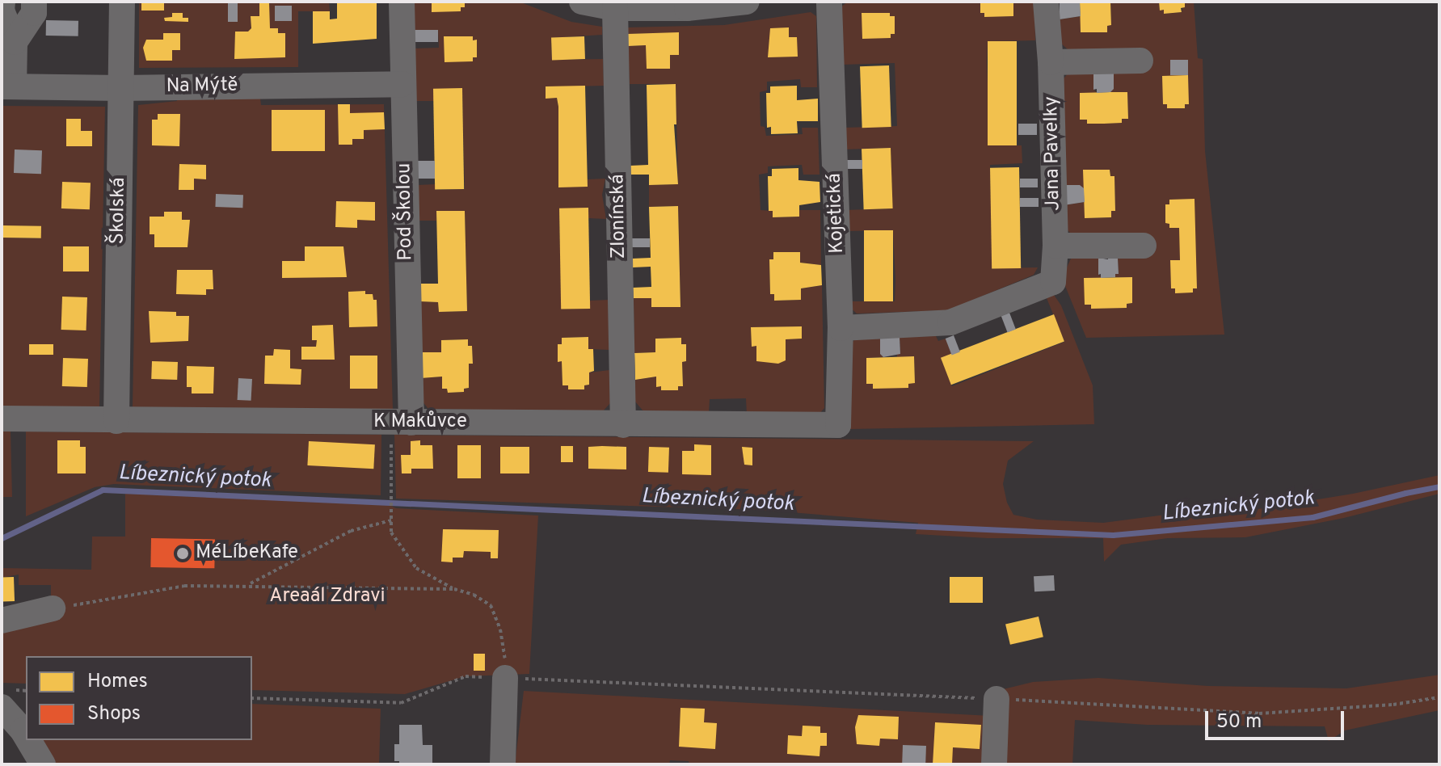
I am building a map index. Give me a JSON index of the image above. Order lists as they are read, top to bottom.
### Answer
{
  "streets": {
    "street": [
      "Na Mýtě",
      "Jana Pavelky",
      "Školská",
      "Pod Školou",
      "Kojetická",
      "Zlonínská",
      "K Makůvce"
    ]
  },
  "crossings": [
    ["Na Mýtě", "Školská"],
    ["Na Mýtě", "Pod Školou"],
    ["Jana Pavelky", "Kojetická"],
    ["Školská", "K Makůvce"],
    ["Pod Školou", "K Makůvce"],
    ["Kojetická", "K Makůvce"],
    ["Zlonínská", "K Makůvce"]
  ],
  "water": ["Líbeznický potok"],
  "parks": ["Areaál Zdravi"],
  "places": ["MéLíbeKafe"],
  "legend": ["Homes", "Shops"],
  "scale_bar": "50 m"
}
